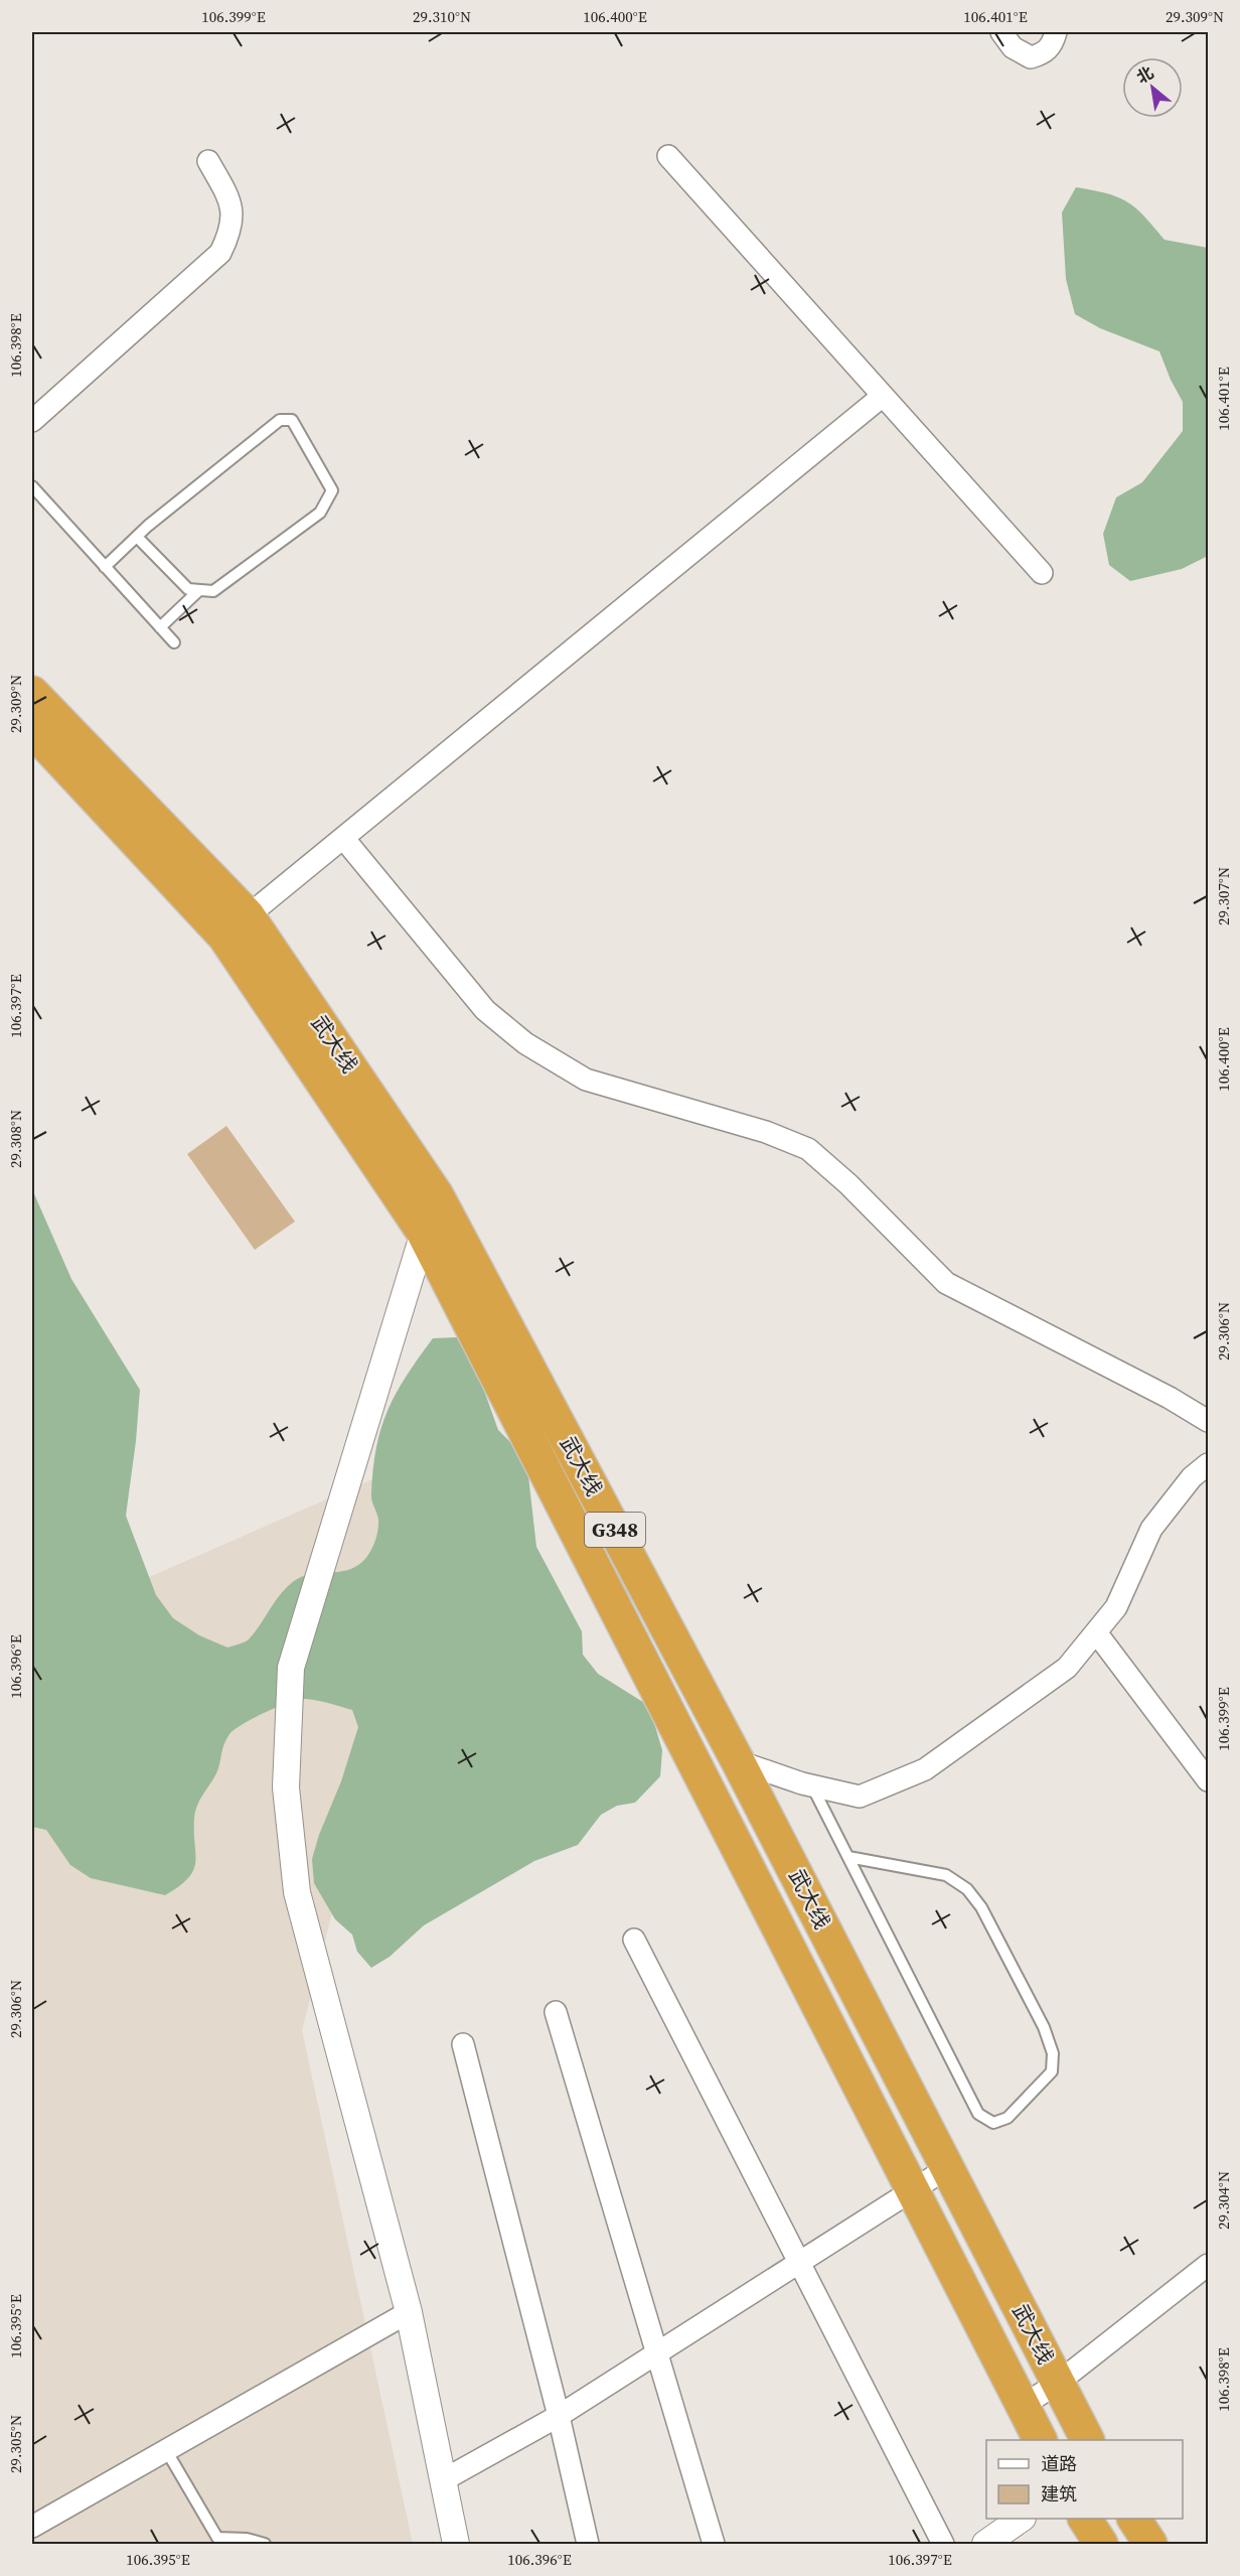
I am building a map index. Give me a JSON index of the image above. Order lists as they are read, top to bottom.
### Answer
{
  "streets": {
    "highway": ["武大线", "G348"]
  },
  "legend": ["道路", "建筑"],
  "north": "top left",
  "coordinates": [
    "106.399°E",
    "29.310°N",
    "106.400°E",
    "106.401°E",
    "29.309°N",
    "106.398°E",
    "29.307°N",
    "106.397°E",
    "29.308°N",
    "29.306°N",
    "106.396°E",
    "29.304°N",
    "106.395°E",
    "29.305°N"
  ]
}
